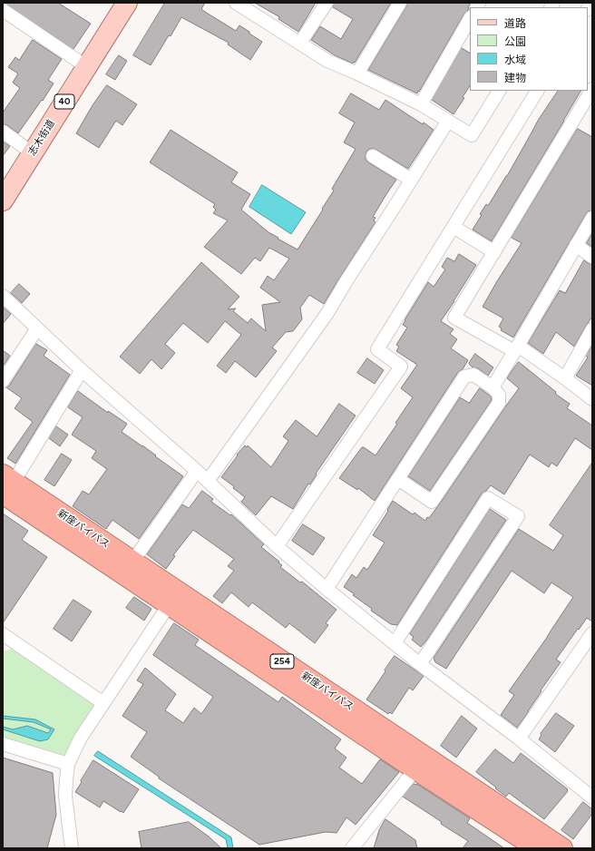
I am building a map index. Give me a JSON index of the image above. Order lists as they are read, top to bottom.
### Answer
{
  "streets": {
    "highway": ["新座バイパス", "254"],
    "main road": ["40", "志木街道"]
  },
  "legend": [
    "道路",
    "公園",
    "水域",
    "建物"
  ]
}
